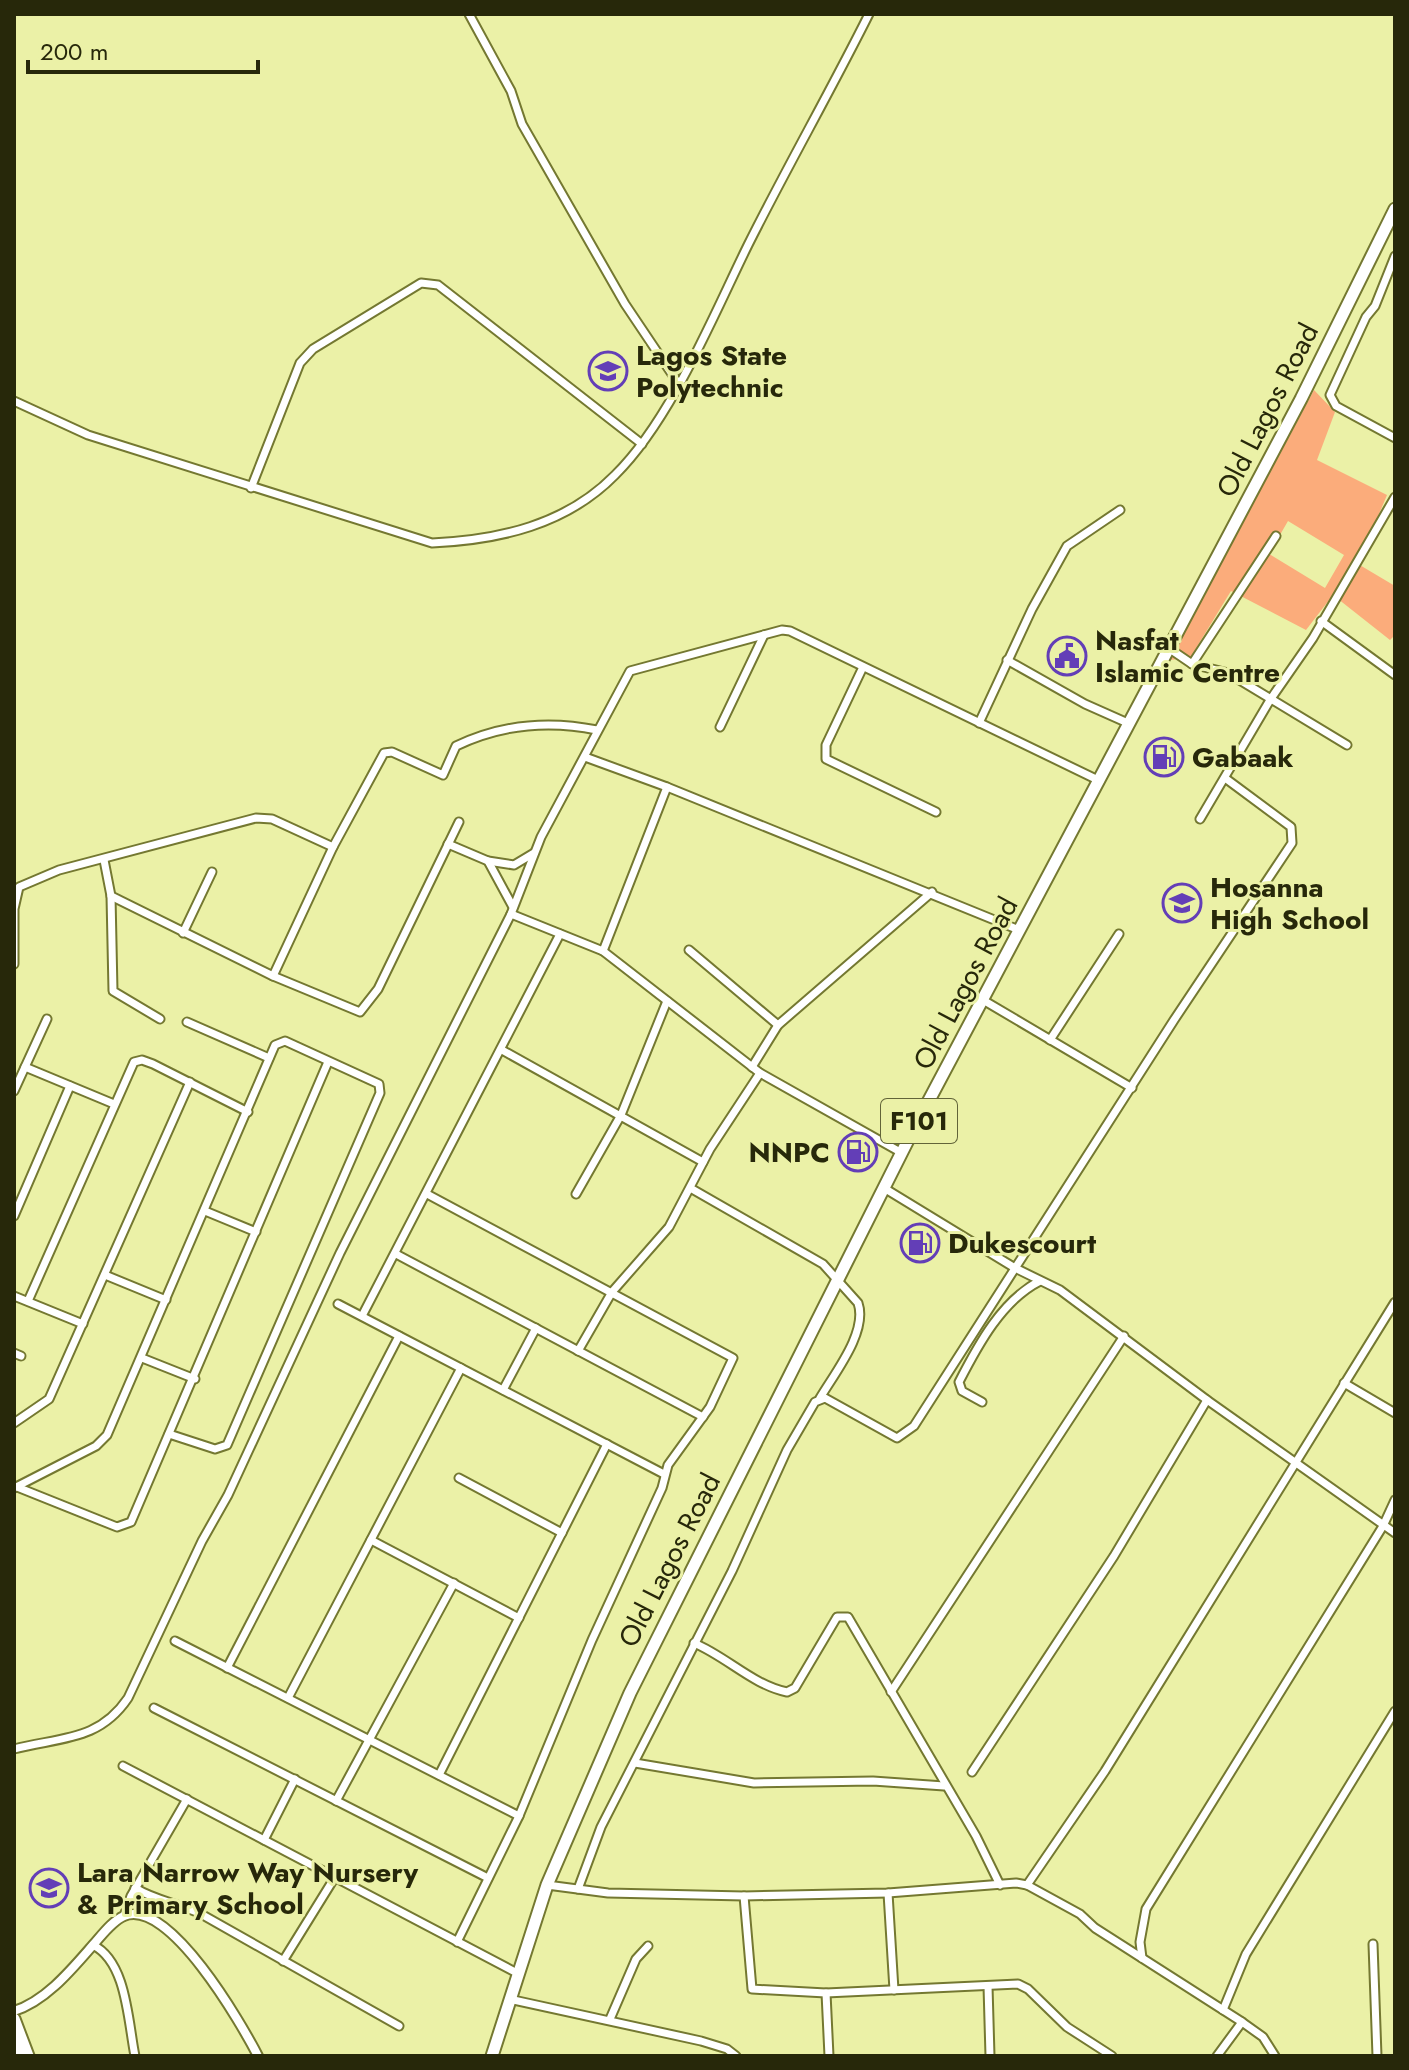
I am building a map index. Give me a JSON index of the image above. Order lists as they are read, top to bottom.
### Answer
{
  "streets": {
    "main road": ["Old Lagos Road", "F101"]
  },
  "places": {
    "school or university": ["Lagos State Polytechnic", "Hosanna High School", "Lara Narrow Way Nursery & Primary School"],
    "public building": ["Nasfat Islamic Centre"],
    "fuel station": ["Gabaak", "NNPC", "Dukescourt"]
  },
  "scale_bar": "200 m"
}
